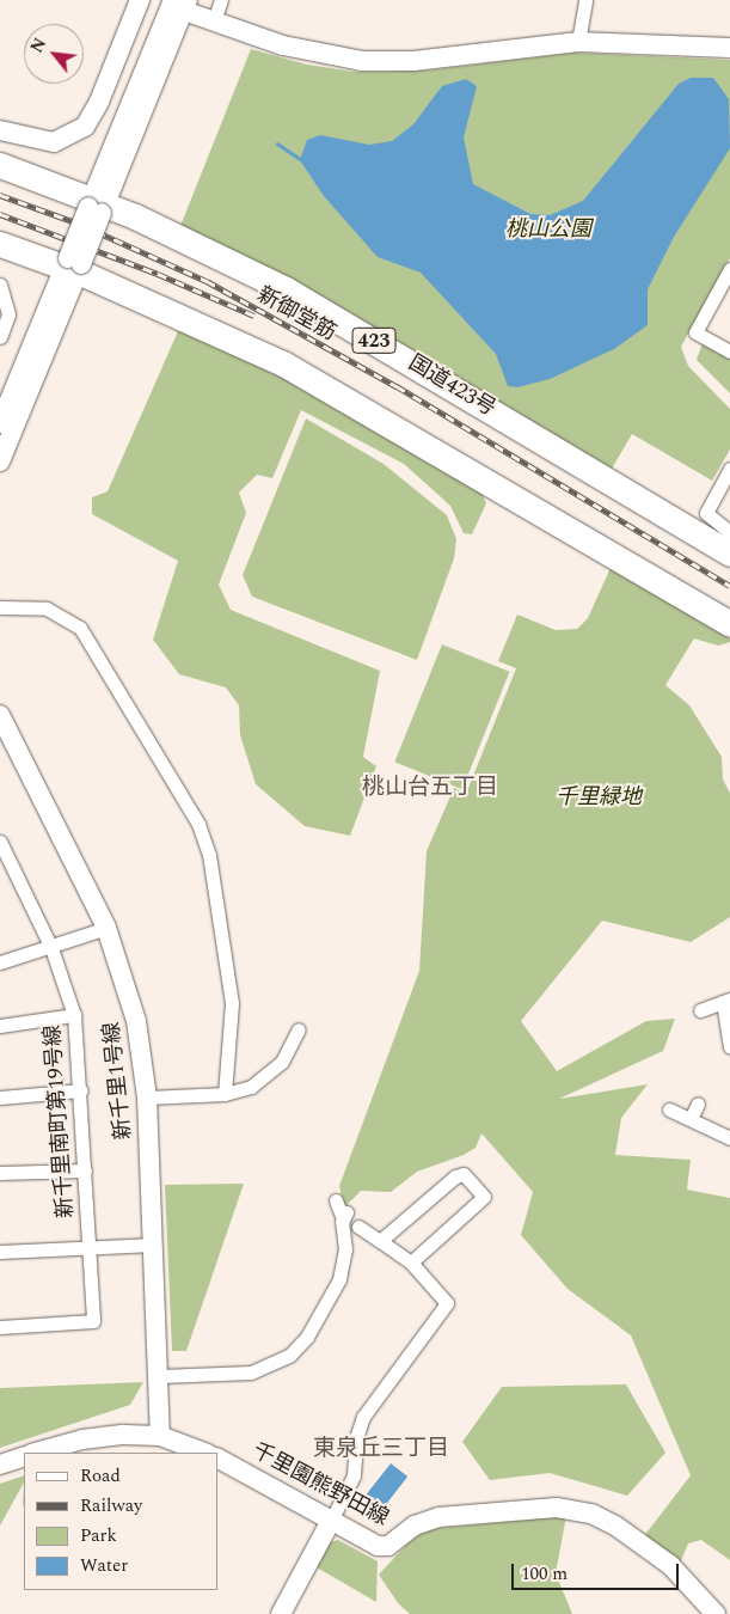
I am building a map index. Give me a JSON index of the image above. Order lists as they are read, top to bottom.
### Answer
{
  "streets": {
    "highway": ["新御堂筋", "423", "国道423号"],
    "street": ["新千里1号線", "新千里南町第19号線", "千里園熊野田線"]
  },
  "crossings": [
    ["新御堂筋", "国道423号"]
  ],
  "districts": ["桃山台五丁目", "東泉丘三丁目"],
  "parks": ["桃山公園", "千里緑地"],
  "legend": [
    "Road",
    "Railway",
    "Park",
    "Water"
  ],
  "scale_bar": "100 m",
  "north": "top left"
}
